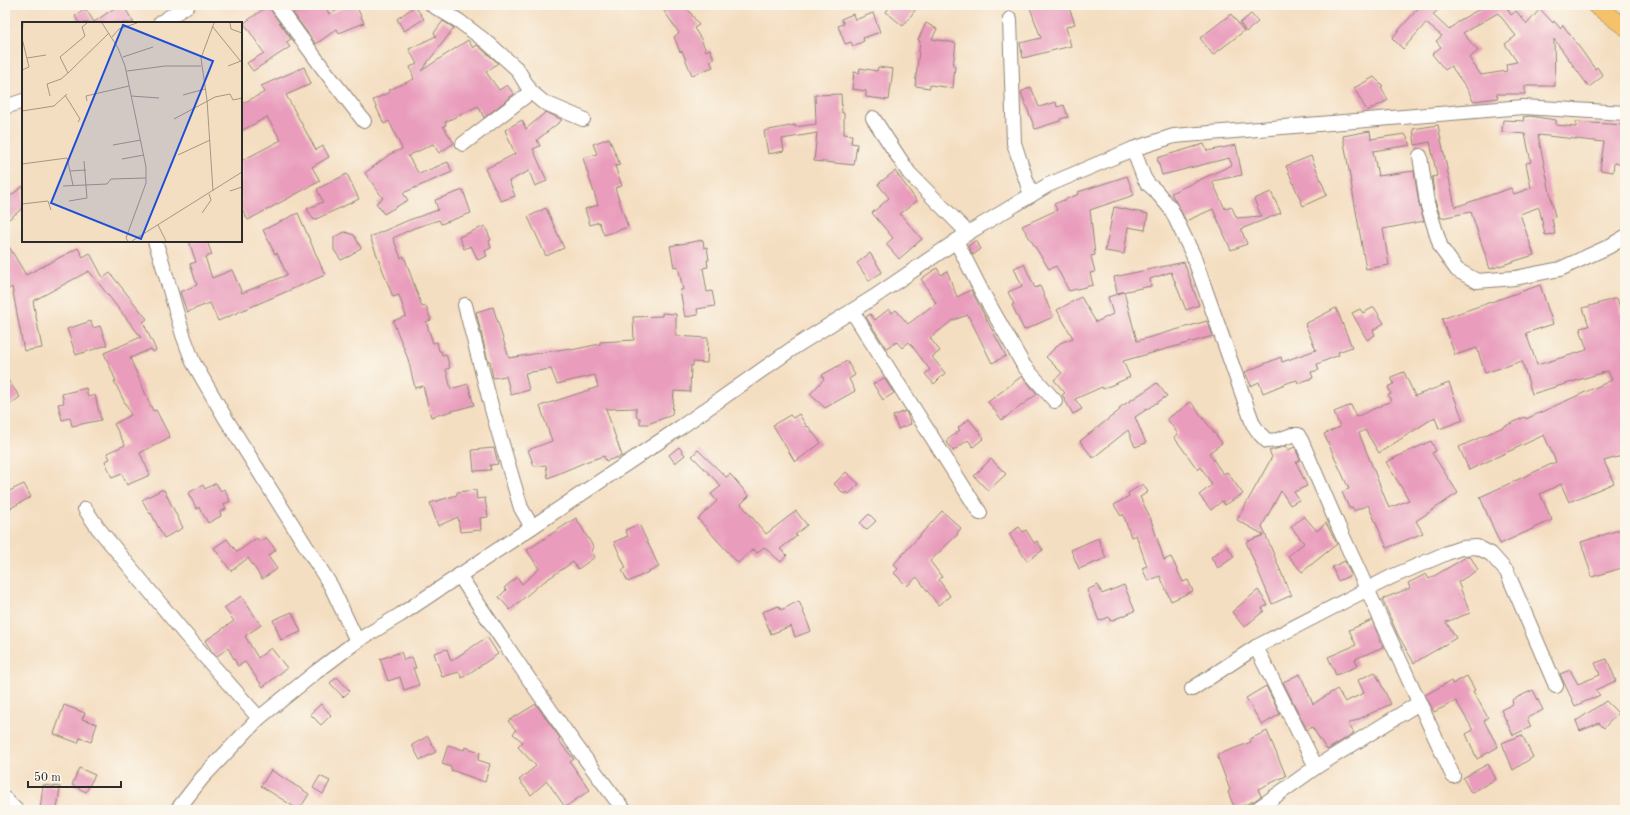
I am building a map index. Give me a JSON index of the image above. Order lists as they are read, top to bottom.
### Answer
{
  "scale_bar": "50 m"
}
